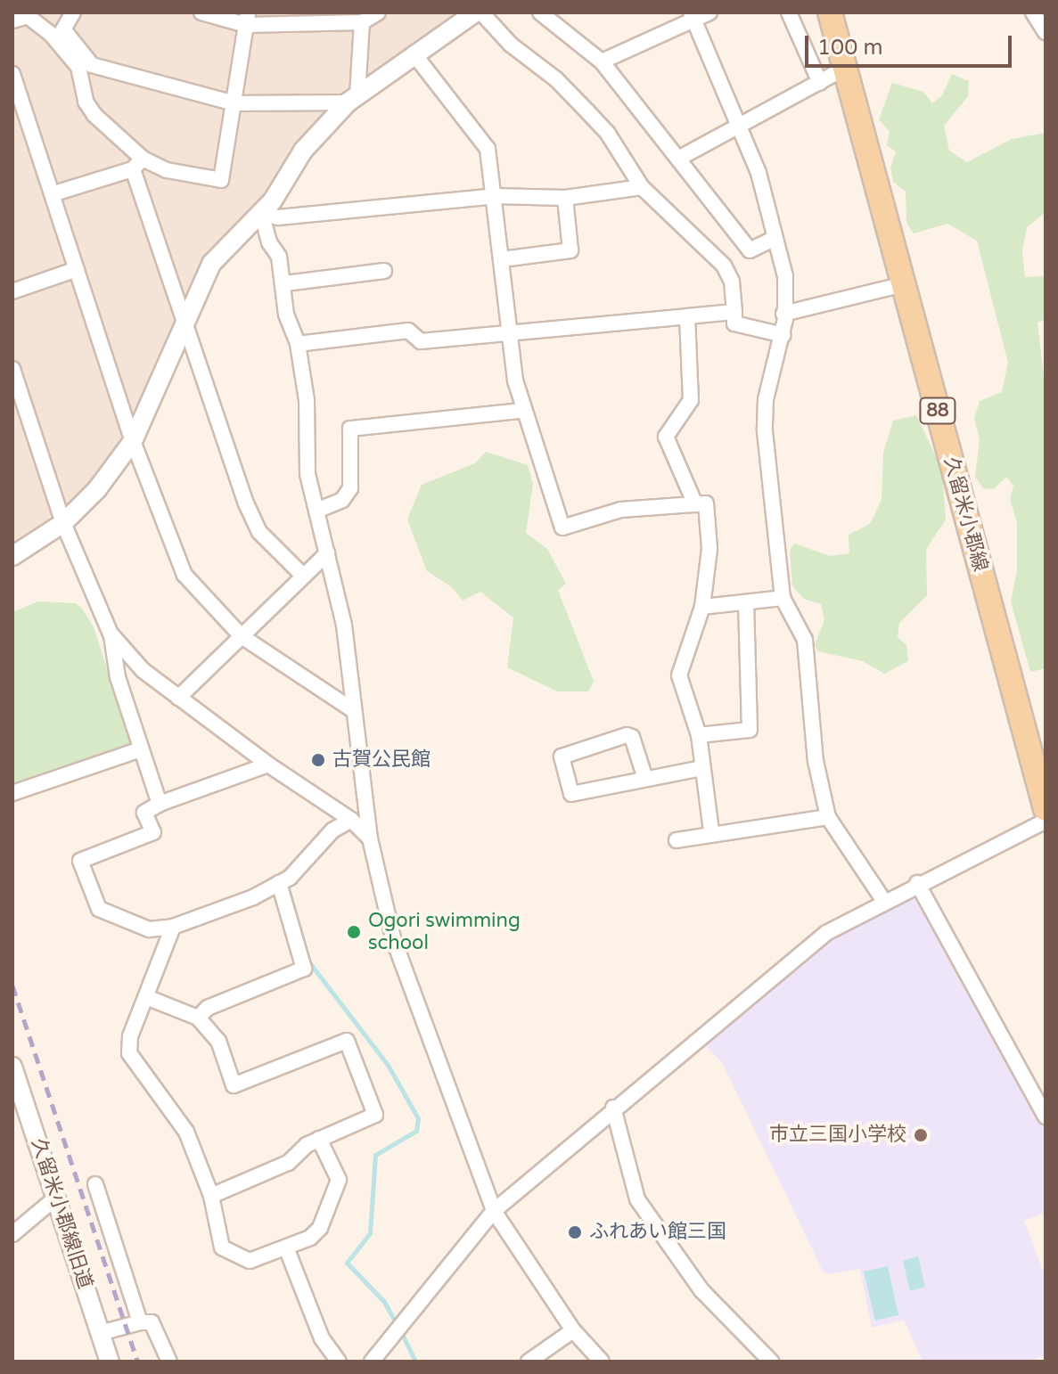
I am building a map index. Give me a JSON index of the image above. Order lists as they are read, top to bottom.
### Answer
{
  "streets": {
    "main road": ["88", "久留米小郡線"],
    "street": ["久留米小郡線旧道"]
  },
  "places": [
    "古賀公民館",
    "Ogori swimming school",
    "市立三国小学校",
    "ふれあい館三国"
  ],
  "scale_bar": "100 m"
}
